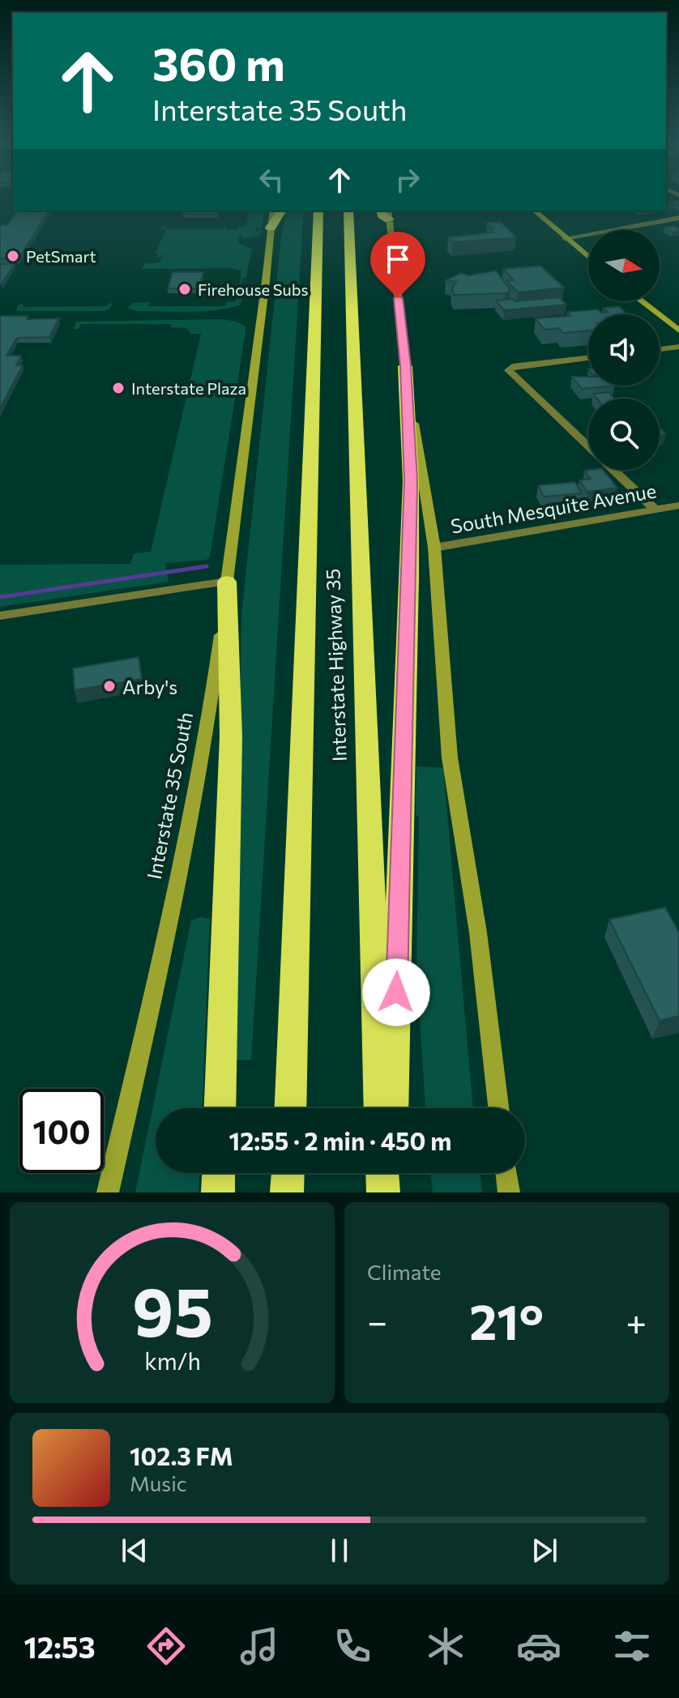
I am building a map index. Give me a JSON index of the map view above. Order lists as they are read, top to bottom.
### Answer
{
  "streets": {
    "highway": ["Interstate Highway 35"],
    "main road": ["Interstate 35 South"],
    "street": ["South Mesquite Avenue"]
  },
  "places": [
    "PetSmart",
    "Firehouse Subs",
    "Interstate Plaza",
    "Arby's"
  ],
  "north": "right",
  "page": {
    "turn": ["360 m", "Interstate 35 South"],
    "limit": "100",
    "trip": "12:55 · 2 min · 450 m",
    "tile": "Climate",
    "heat": ["−", "21°", "+"],
    "song": ["102.3 FM", "Music"],
    "tabs": "12:53",
    "gauge": ["95", "km/h"]
  }
}
